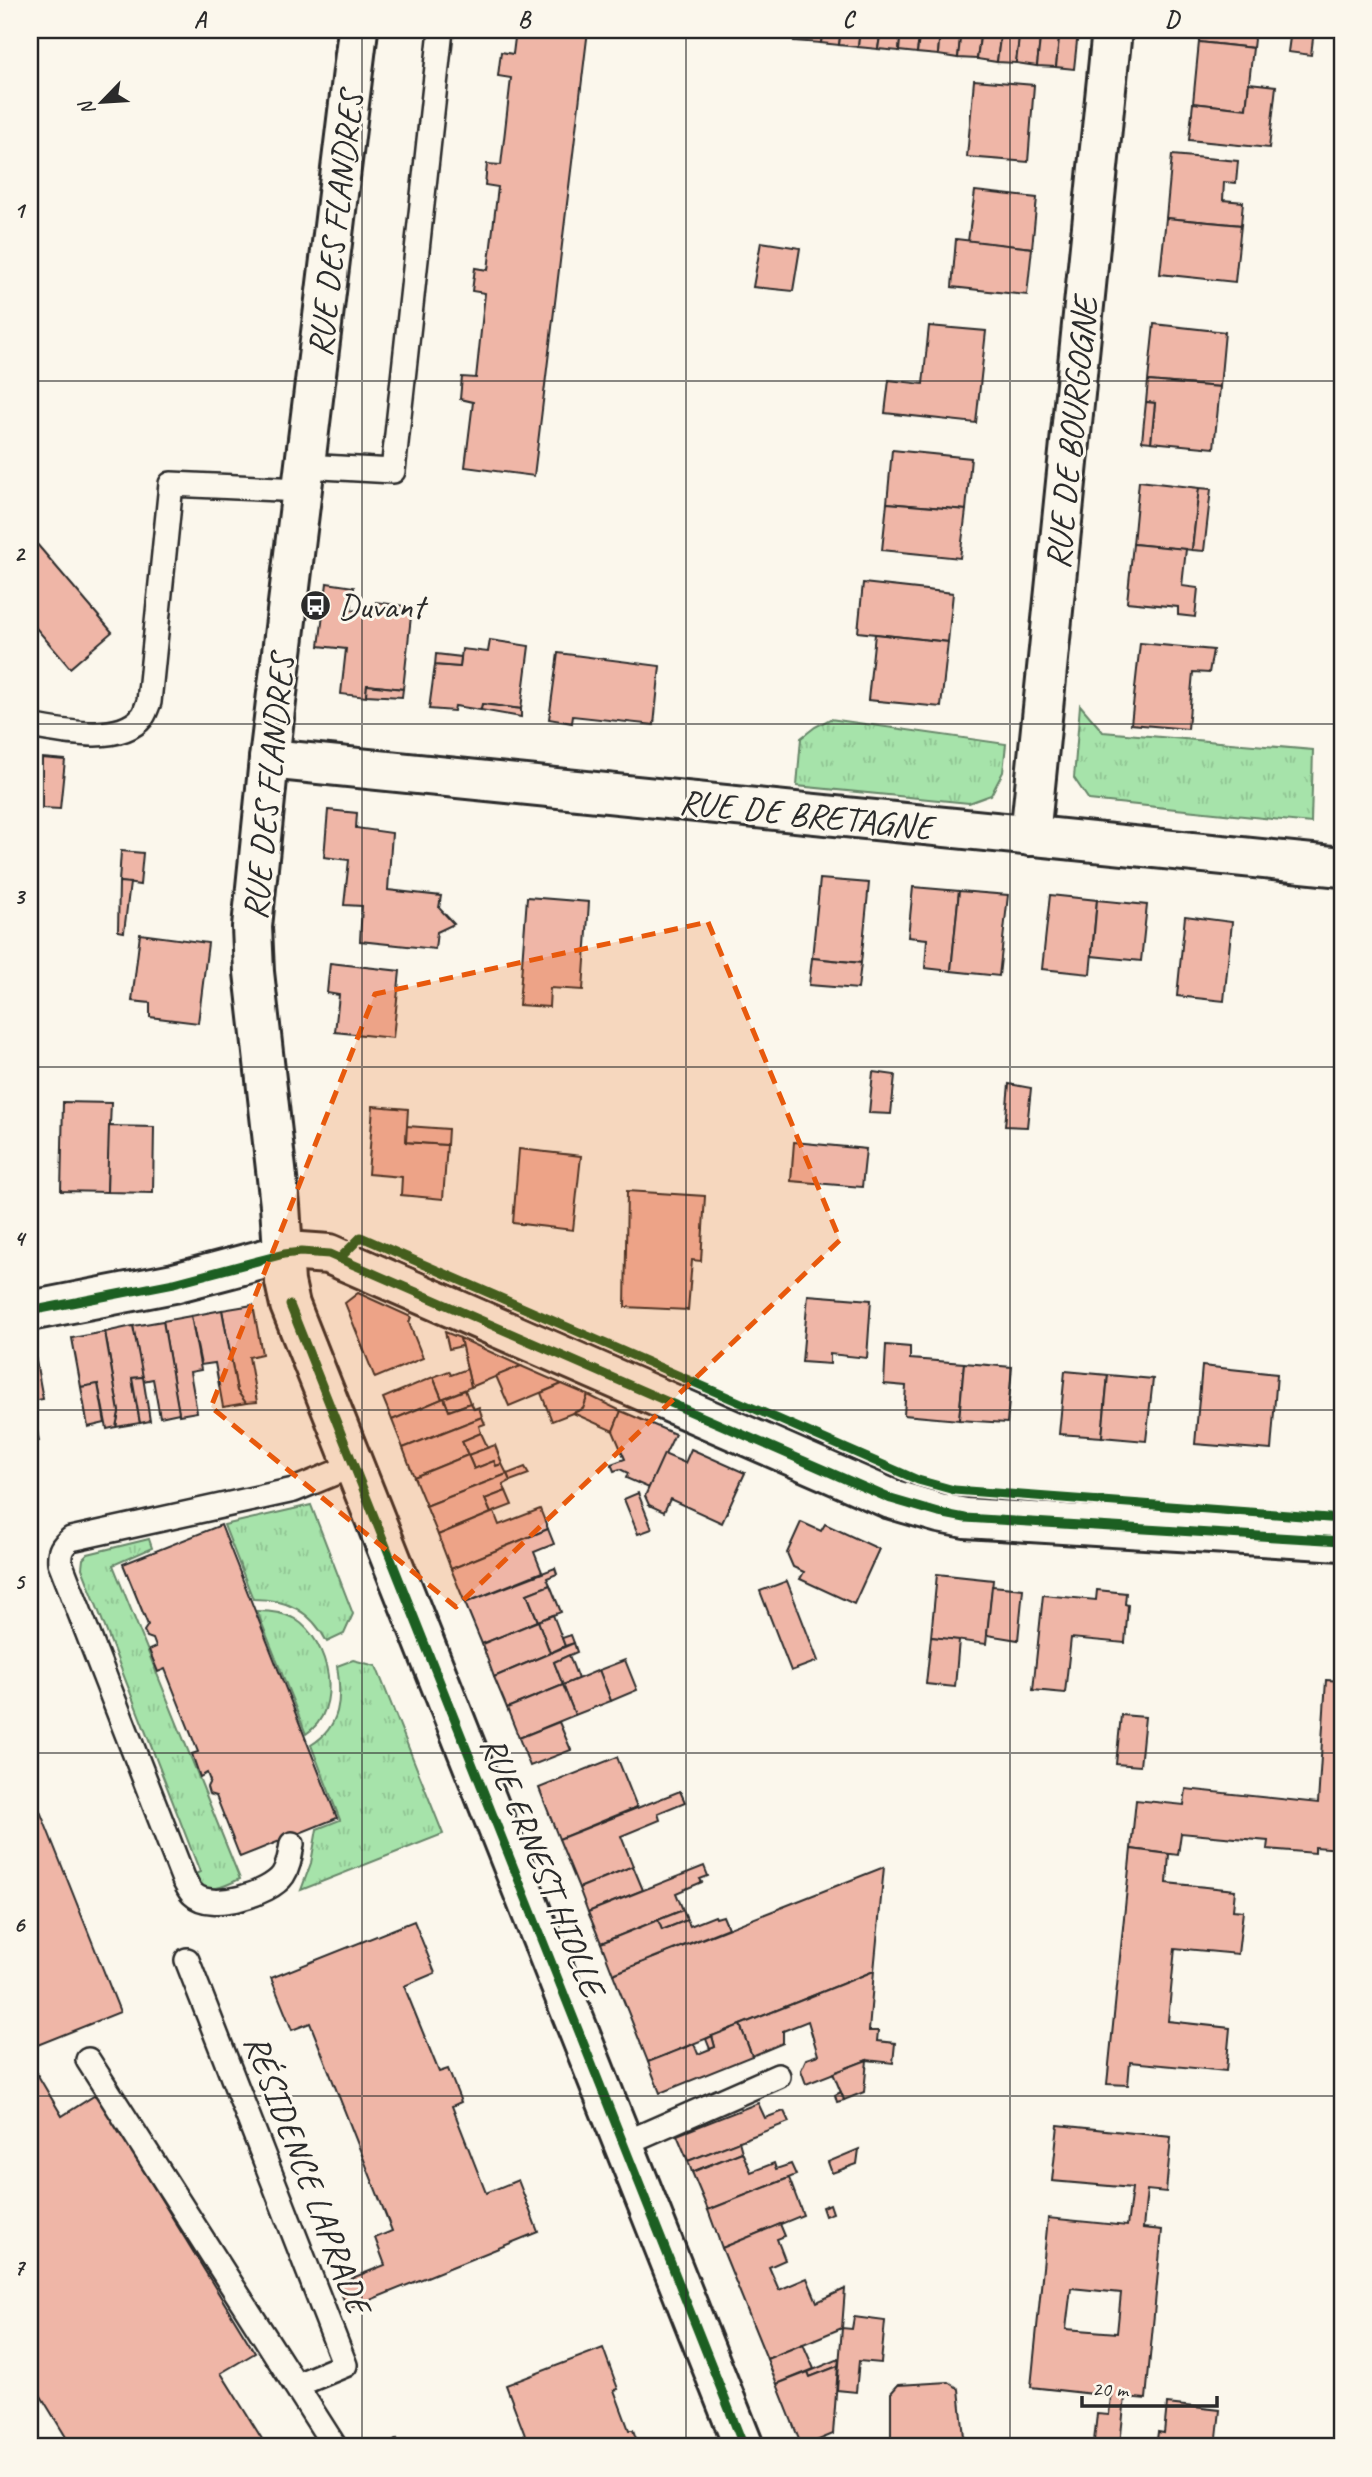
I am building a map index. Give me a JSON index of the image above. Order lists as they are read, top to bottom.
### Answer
{
  "streets": {
    "street": [
      "RUE DES FLANDRES",
      "RUE DE BOURGOGNE",
      "RUE DE BRETAGNE",
      "RUE ERNEST HIOLLE"
    ],
    "lane": ["RÉSIDENCE LAPRADE"]
  },
  "crossings": [
    ["RUE DES FLANDRES", "RUE DE BRETAGNE"],
    ["RUE DES FLANDRES", "RUE ERNEST HIOLLE"],
    ["RUE DE BOURGOGNE", "RUE DE BRETAGNE"]
  ],
  "places": {
    "bus stop": ["Duvant"]
  },
  "scale_bar": "20 m",
  "north": "bottom left",
  "grid": {
    "columns": [
      "A",
      "B",
      "C",
      "D"
    ],
    "rows": [
      "1",
      "2",
      "3",
      "4",
      "5",
      "6",
      "7"
    ]
  }
}
